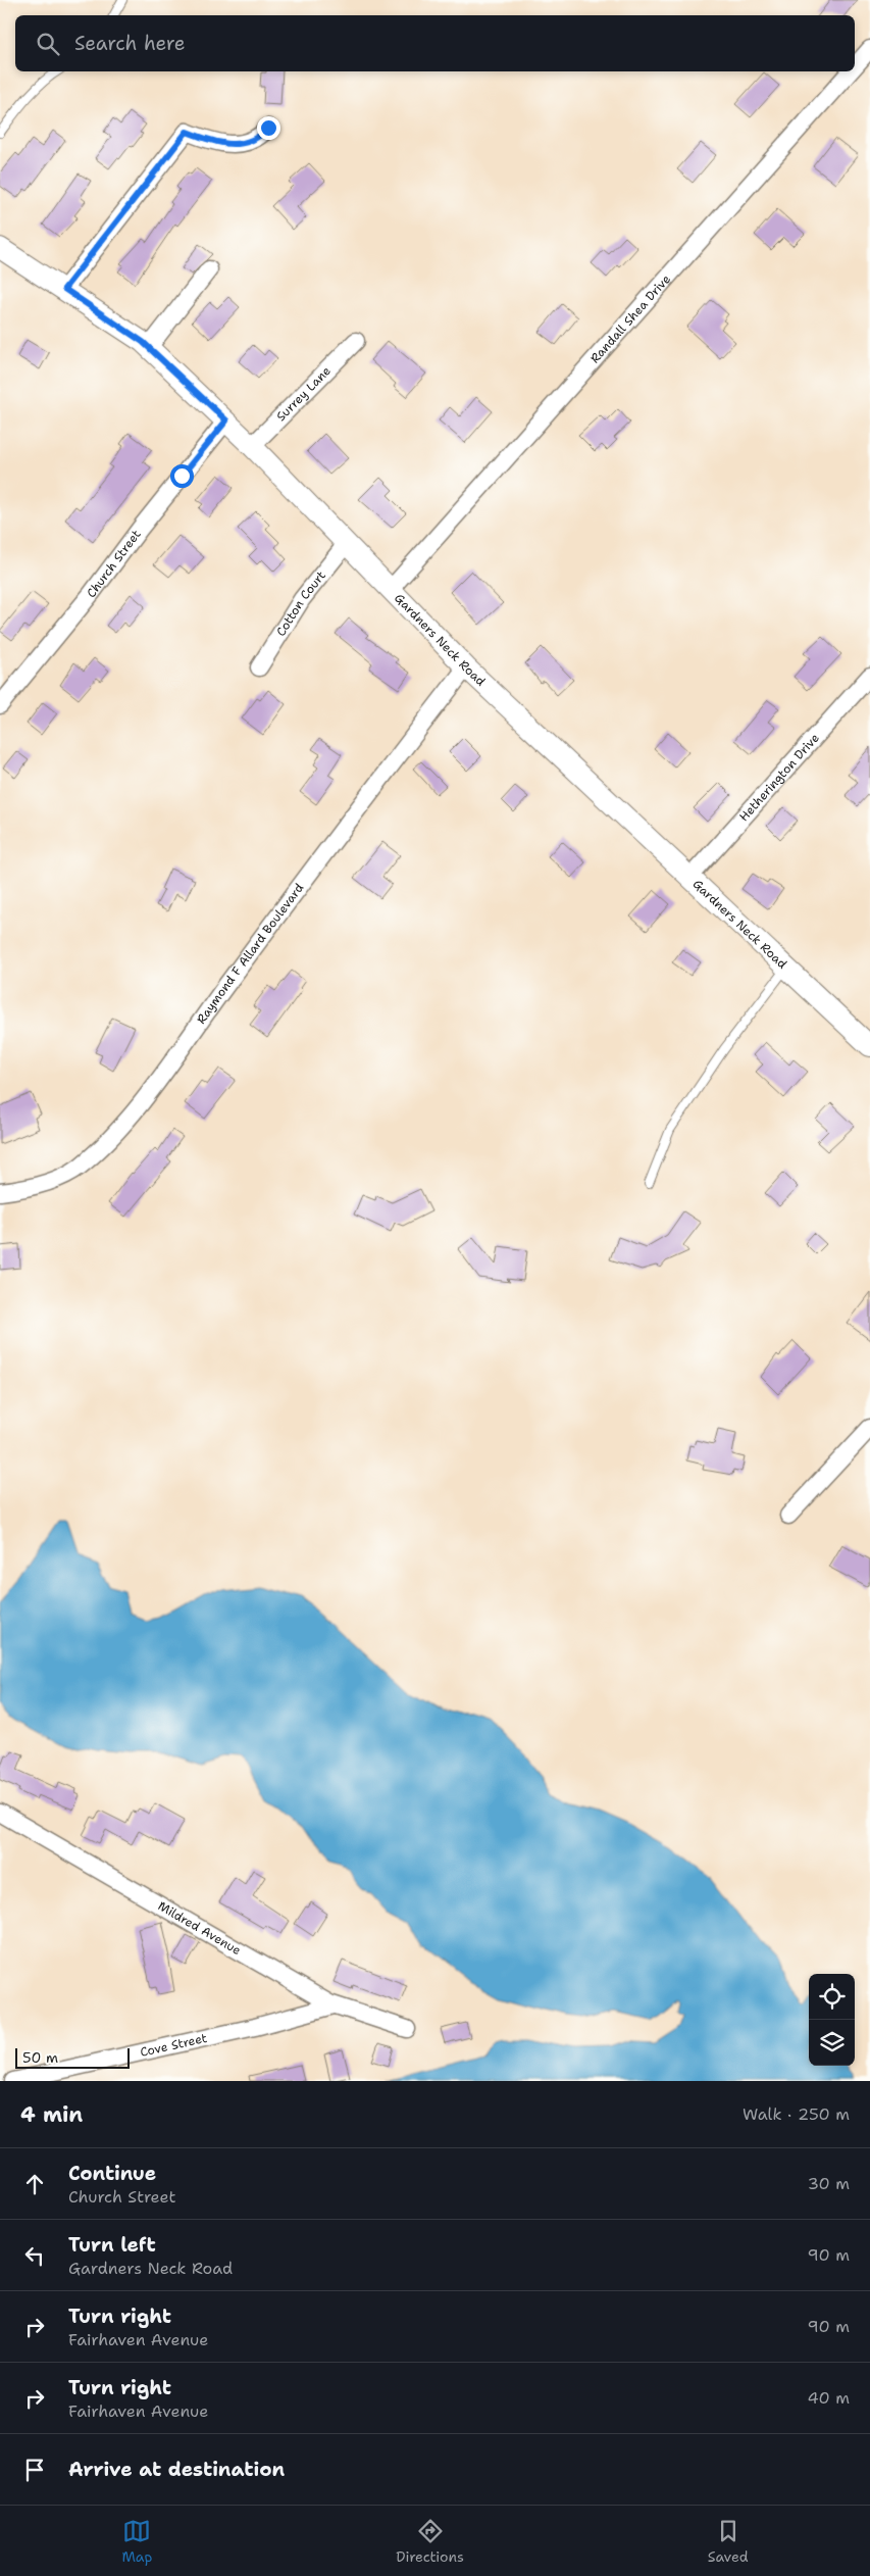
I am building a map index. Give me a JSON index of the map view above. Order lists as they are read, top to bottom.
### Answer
{
  "streets": {
    "street": [
      "Randall Shea Drive",
      "Surrey Lane",
      "Church Street",
      "Cotton Court",
      "Gardners Neck Road",
      "Hetherington Drive",
      "Raymond F Allard Boulevard",
      "Mildred Avenue",
      "Cove Street"
    ]
  },
  "crossings": [
    ["Randall Shea Drive", "Gardners Neck Road"],
    ["Surrey Lane", "Gardners Neck Road"],
    ["Church Street", "Gardners Neck Road"],
    ["Cotton Court", "Gardners Neck Road"],
    ["Gardners Neck Road", "Hetherington Drive"],
    ["Gardners Neck Road", "Raymond F Allard Boulevard"],
    ["Mildred Avenue", "Cove Street"]
  ],
  "scale_bar": "50 m",
  "page": {
    "search": "Search here",
    "scale": "50 m",
    "heading": ["4 min", "Walk · 250 m"],
    "list": [
      ["Continue", "Church Street", "30 m"],
      ["Turn left", "Gardners Neck Road", "90 m"],
      ["Turn right", "Fairhaven Avenue", "90 m"],
      ["Turn right", "Fairhaven Avenue", "40 m"],
      "Arrive at destination"
    ],
    "nav": ["Map", "Directions", "Saved"]
  }
}
